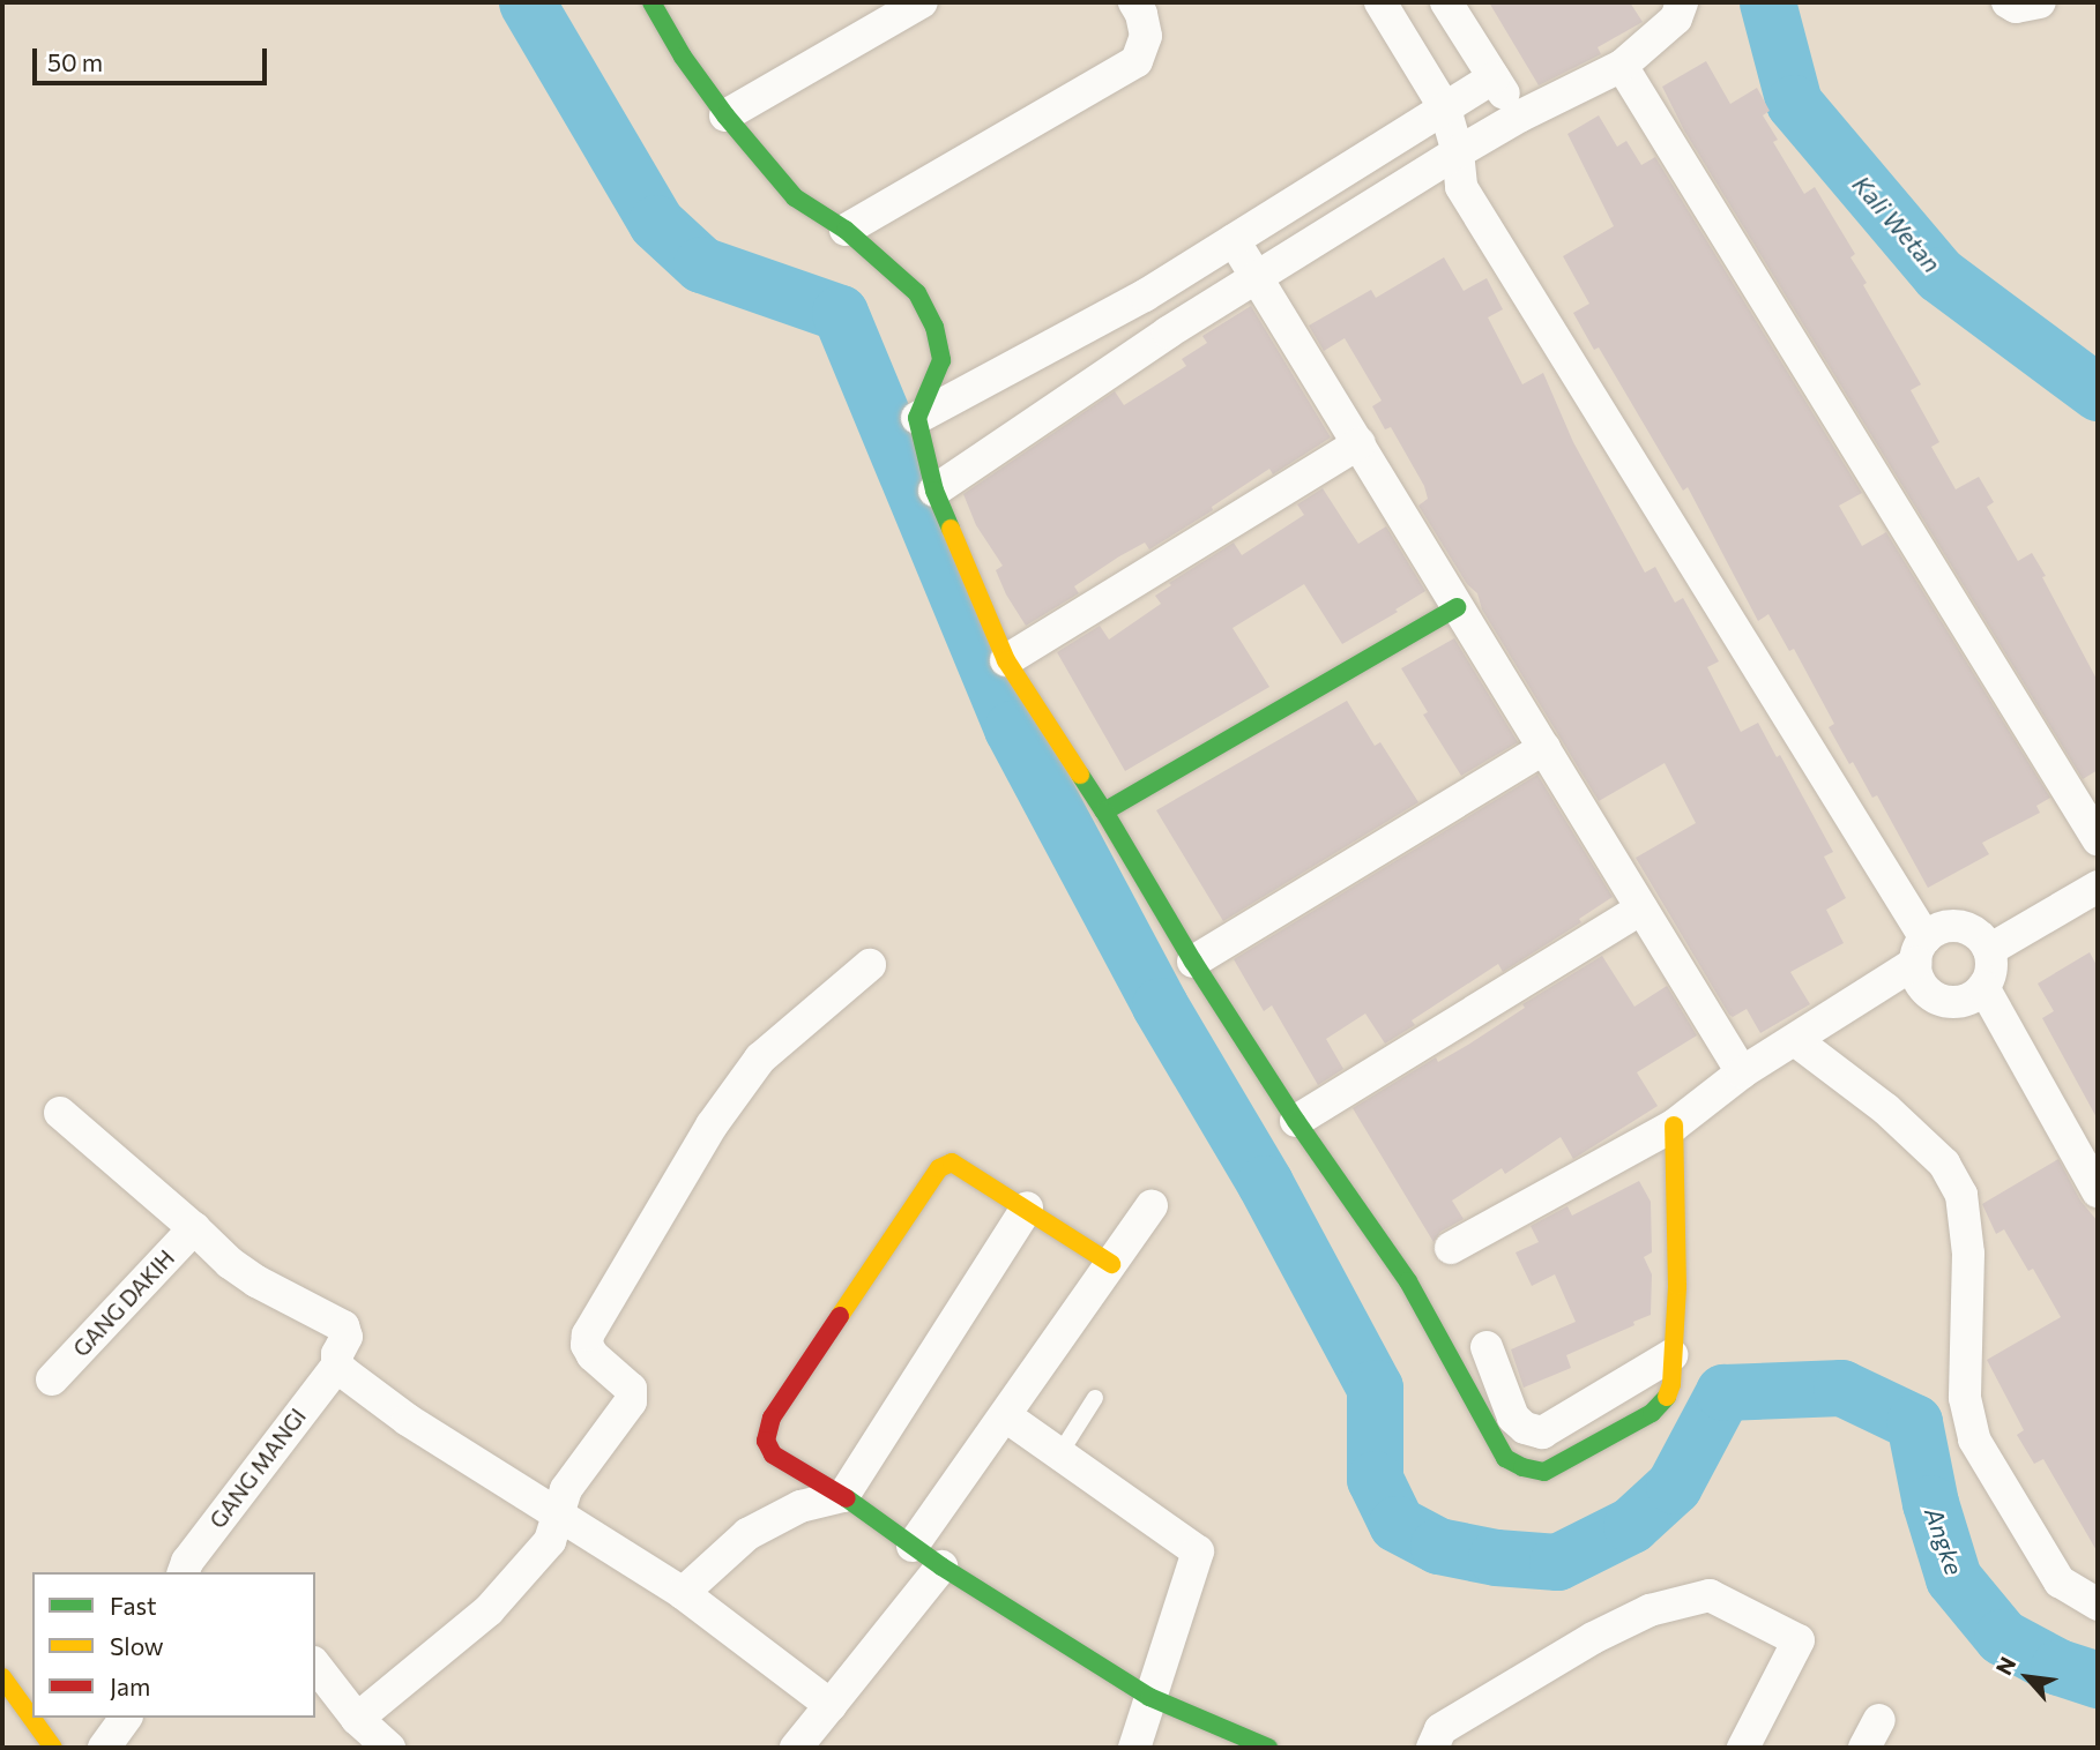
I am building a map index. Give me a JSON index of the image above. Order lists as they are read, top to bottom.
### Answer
{
  "streets": {
    "street": ["GANG DAKIH", "GANG MANGI"]
  },
  "water": ["Kali Wetan", "Angke"],
  "legend": ["Fast", "Slow", "Jam"],
  "scale_bar": "50 m",
  "north": "top left"
}
